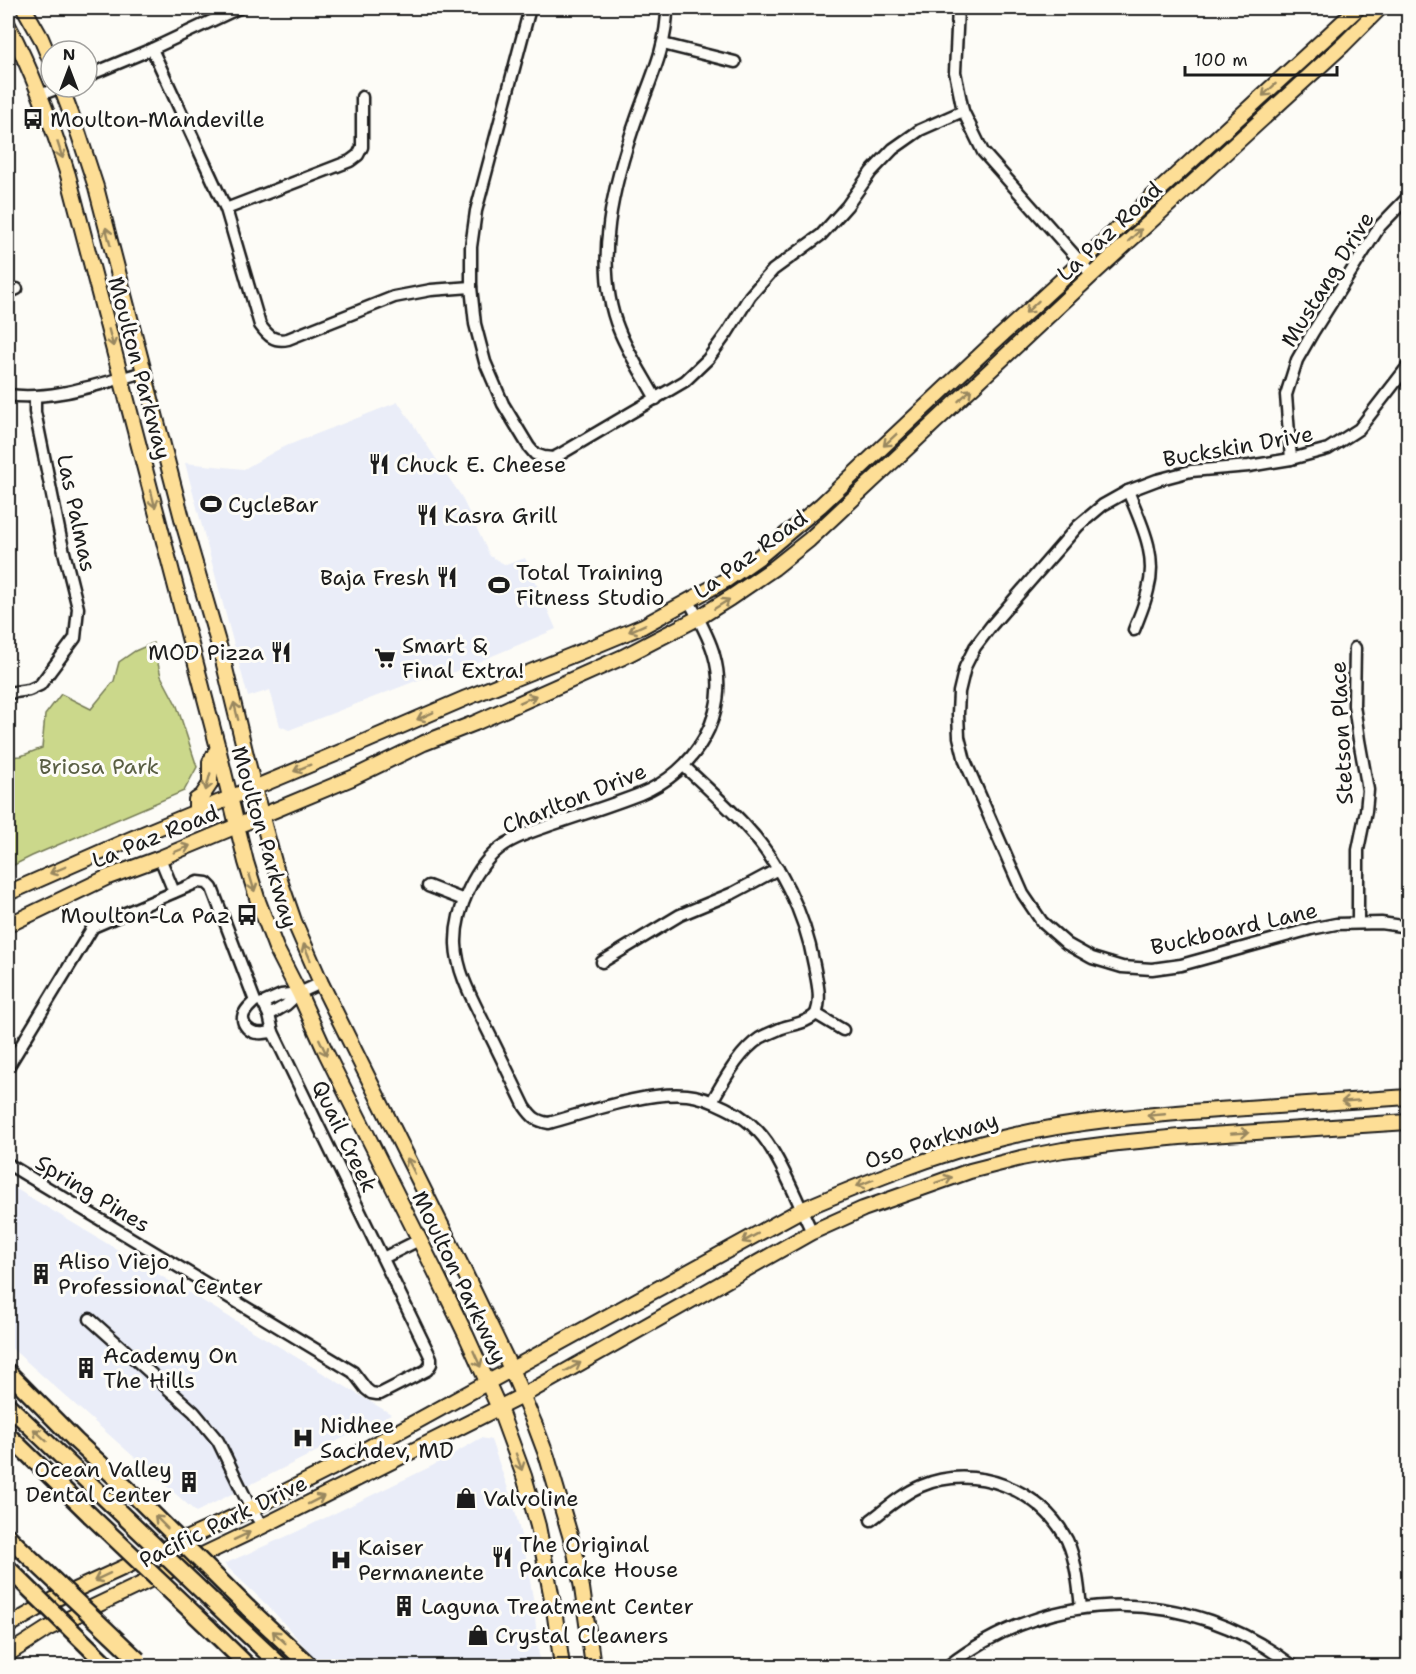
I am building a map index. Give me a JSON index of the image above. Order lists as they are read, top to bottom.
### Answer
{
  "streets": {
    "main road": [
      "La Paz Road",
      "Moulton Parkway",
      "Oso Parkway",
      "Pacific Park Drive"
    ],
    "street": [
      "Mustang Drive",
      "Buckskin Drive",
      "Las Palmas",
      "Stetson Place",
      "Charlton Drive",
      "Buckboard Lane",
      "Quail Creek",
      "Spring Pines"
    ]
  },
  "crossings": [
    ["La Paz Road", "Moulton Parkway"],
    ["La Paz Road", "Charlton Drive"],
    ["Mustang Drive", "Buckskin Drive"],
    ["Moulton Parkway", "Oso Parkway"],
    ["Moulton Parkway", "Pacific Park Drive"],
    ["Buckskin Drive", "Buckboard Lane"],
    ["Stetson Place", "Buckboard Lane"],
    ["Charlton Drive", "Oso Parkway"],
    ["Quail Creek", "Spring Pines"],
    ["Oso Parkway", "Pacific Park Drive"]
  ],
  "parks": ["Briosa Park"],
  "places": {
    "bus stop": ["Moulton-Mandeville", "Moulton-La Paz"],
    "restaurant": [
      "Chuck E. Cheese",
      "Kasra Grill",
      "Baja Fresh",
      "MOD Pizza",
      "The Original Pancake House"
    ],
    "sports": ["CycleBar", "Total Training Fitness Studio"],
    "supermarket": ["Smart & Final Extra!"],
    "building": [
      "Aliso Viejo Professional Center",
      "Academy On The Hills",
      "Ocean Valley Dental Center",
      "Laguna Treatment Center"
    ],
    "hospital": ["Nidhee Sachdev, MD", "Kaiser Permanente"],
    "shop": ["Valvoline", "Crystal Cleaners"]
  },
  "scale_bar": "100 m",
  "north": "top"
}
